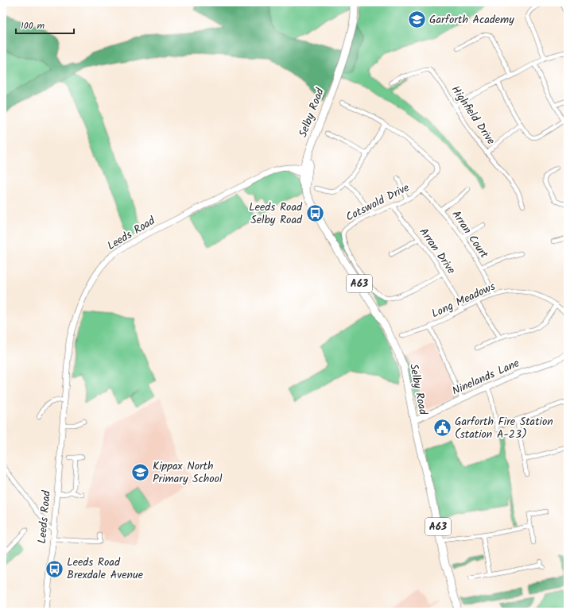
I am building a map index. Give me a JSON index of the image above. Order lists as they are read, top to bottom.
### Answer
{
  "streets": {
    "highway": ["Selby Road", "A63"],
    "main road": ["Leeds Road", "Ninelands Lane"],
    "street": [
      "Highfield Drive",
      "Cotswold Drive",
      "Arran Court",
      "Arran Drive",
      "Long Meadows"
    ]
  },
  "crossings": [
    ["Selby Road", "Leeds Road"],
    ["Selby Road", "Ninelands Lane"],
    ["Cotswold Drive", "Arran Court"],
    ["Cotswold Drive", "Arran Drive"],
    ["Arran Court", "Long Meadows"],
    ["Arran Drive", "Long Meadows"]
  ],
  "places": {
    "school or university": ["Garforth Academy", "Kippax North Primary School"],
    "bus stop": ["Leeds Road Selby Road", "Leeds Road Brexdale Avenue"],
    "public building": ["Garforth Fire Station (station A-23)"]
  },
  "scale_bar": "100 m"
}
